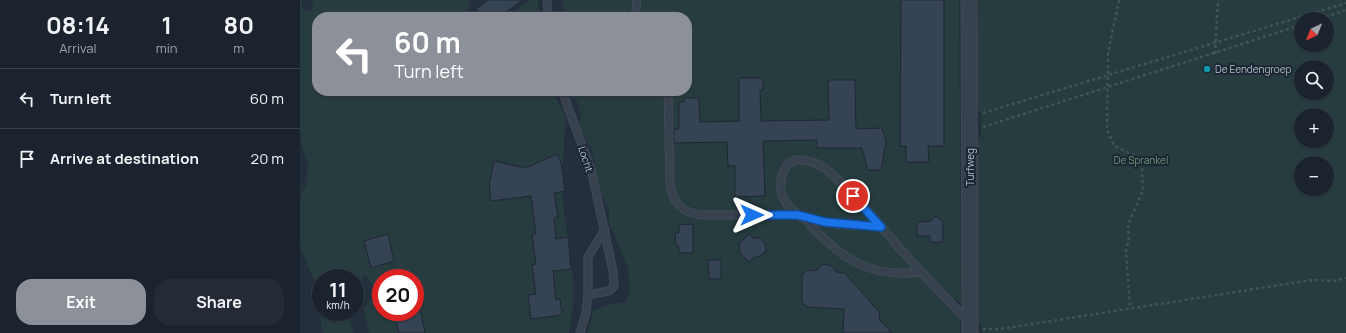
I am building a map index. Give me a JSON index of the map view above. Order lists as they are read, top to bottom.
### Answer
{
  "streets": {
    "street": ["Turfweg"],
    "lane": ["Locht"]
  },
  "parks": ["De Sprankel"],
  "places": ["De Eendengroep"],
  "north": "bottom left",
  "page": {
    "eta": [
      "08:14",
      "Arrival",
      "1",
      "min",
      "80",
      "m"
    ],
    "map_buttons": ["+", "−"],
    "turn": ["60 m", "Turn left"],
    "list": [
      {
        "name": "Turn left",
        "value": "60 m"
      },
      {
        "name": "Arrive at destination",
        "value": "20 m"
      }
    ],
    "speed": "11 km/h",
    "limit": "20",
    "buttons": ["Exit", "Share"]
  }
}
